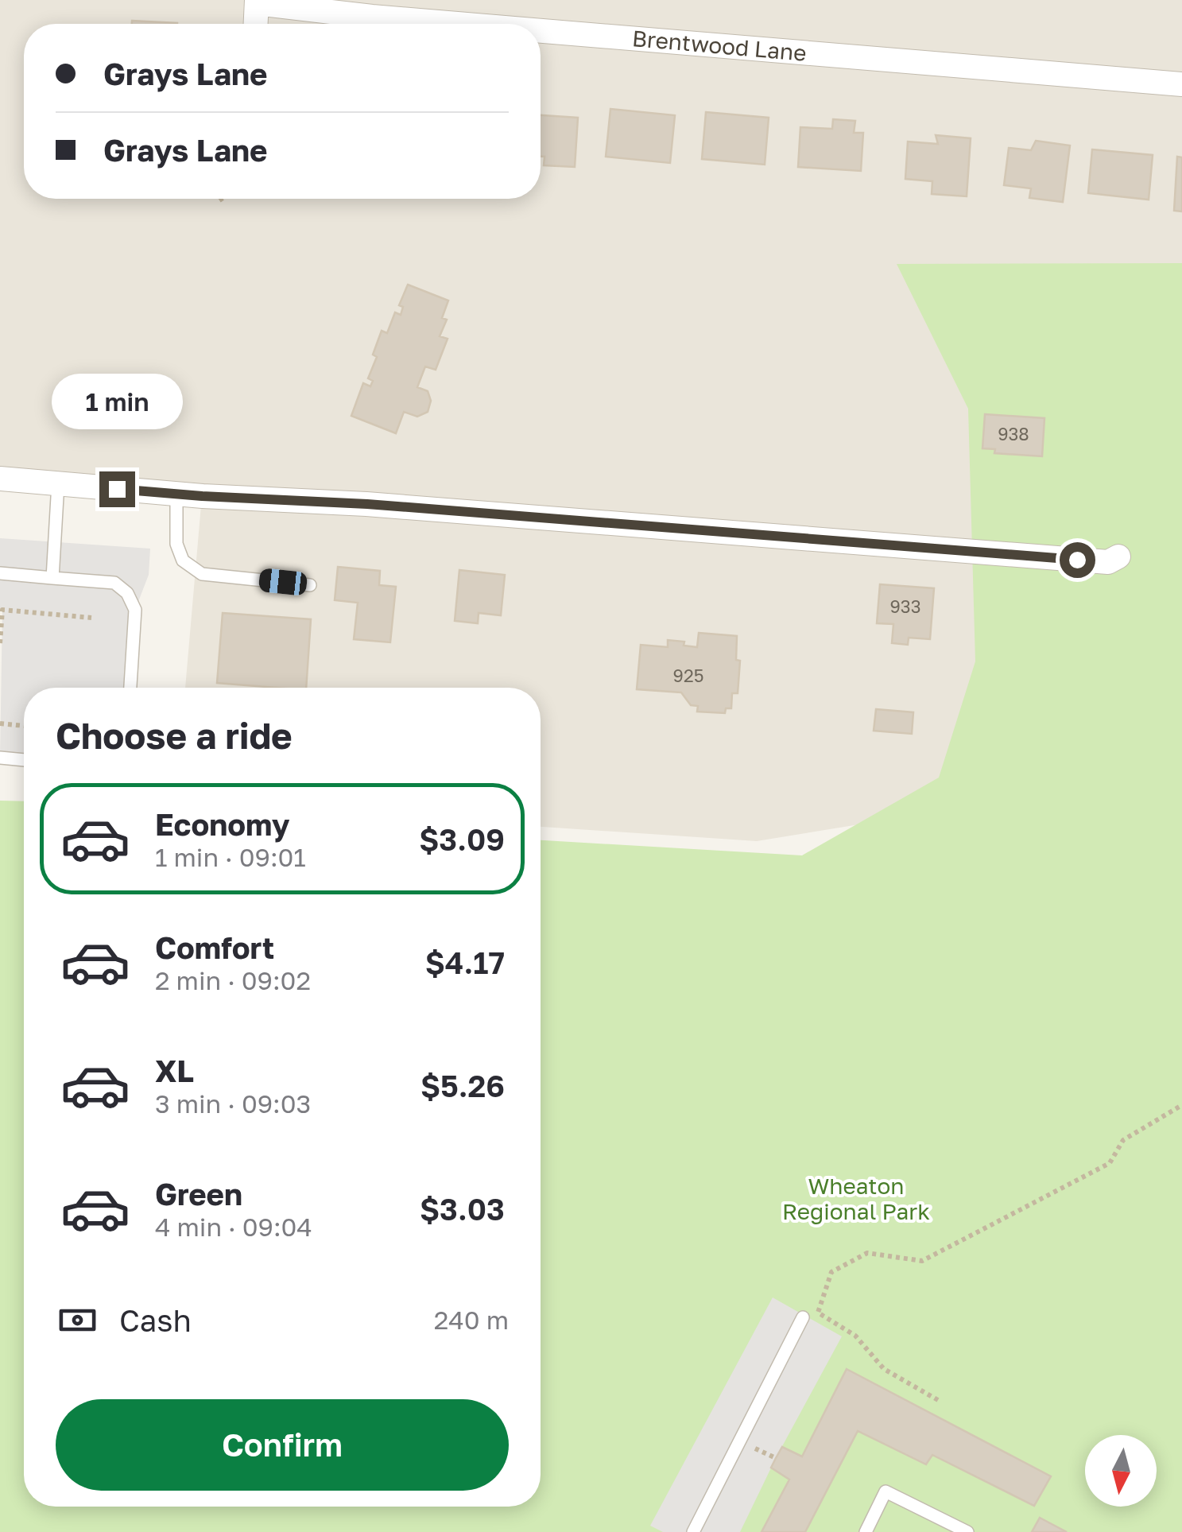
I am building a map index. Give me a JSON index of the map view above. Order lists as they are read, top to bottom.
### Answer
{
  "streets": {
    "street": ["Brentwood Lane"]
  },
  "parks": ["Wheaton Regional Park"],
  "house_numbers": ["938", "933", "925"],
  "north": "bottom",
  "page": {
    "banner": ["Grays Lane", "Grays Lane"],
    "bubble": "1 min",
    "heading": "Choose a ride",
    "list": [
      {
        "name": "Economy",
        "note": "1 min · 09:01",
        "value": "$3.09"
      },
      {
        "name": "Comfort",
        "note": "2 min · 09:02",
        "value": "$4.17"
      },
      {
        "name": "XL",
        "note": "3 min · 09:03",
        "value": "$5.26"
      },
      {
        "name": "Green",
        "note": "4 min · 09:04",
        "value": "$3.03"
      }
    ],
    "pay": ["Cash", "240 m"],
    "buttons": "Confirm"
  }
}
